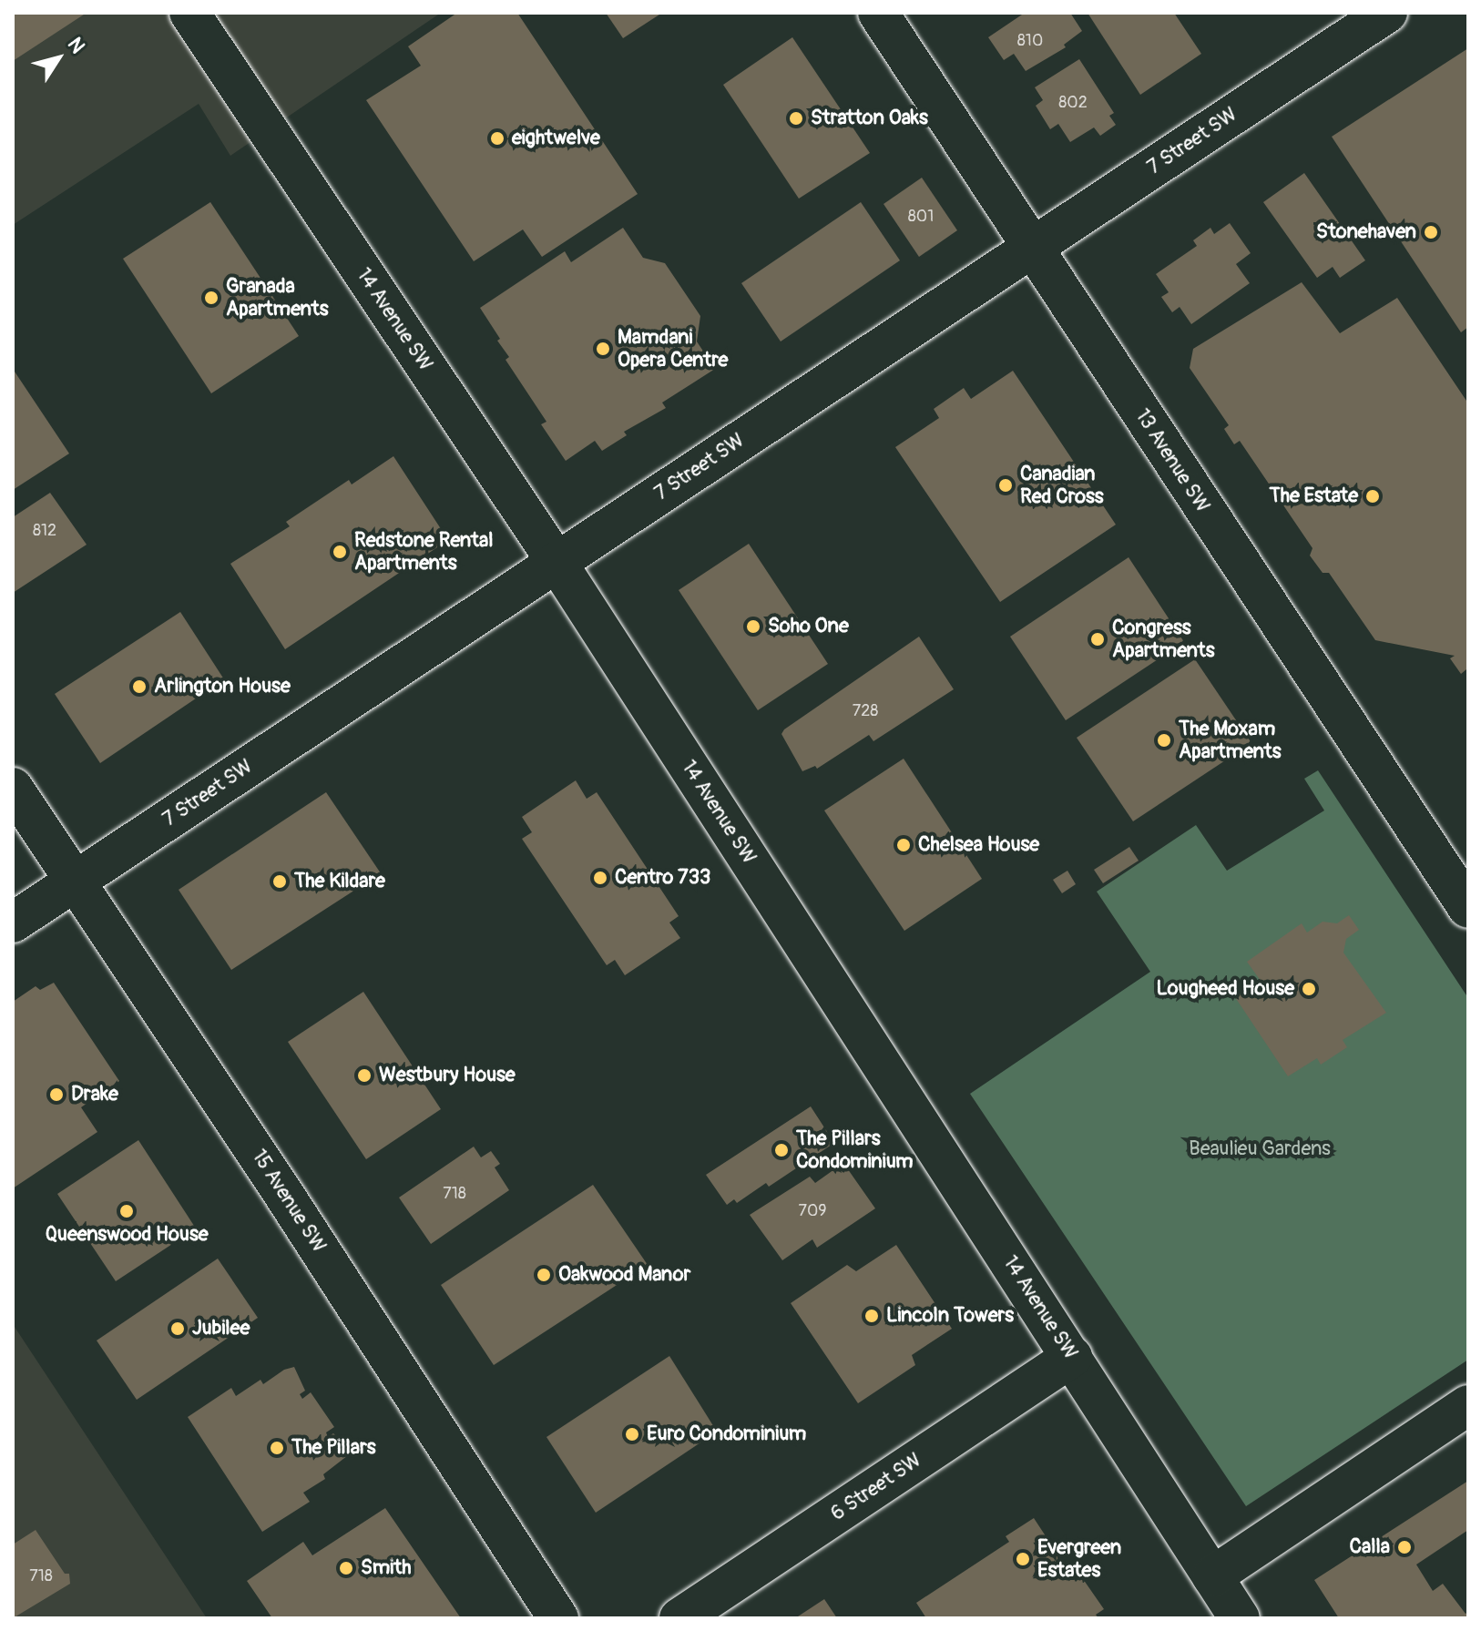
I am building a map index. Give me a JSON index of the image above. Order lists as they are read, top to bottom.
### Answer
{
  "streets": {
    "street": [
      "7 Street SW",
      "14 Avenue SW",
      "13 Avenue SW",
      "15 Avenue SW",
      "6 Street SW"
    ]
  },
  "crossings": [
    ["7 Street SW", "14 Avenue SW"],
    ["7 Street SW", "13 Avenue SW"],
    ["7 Street SW", "15 Avenue SW"],
    ["14 Avenue SW", "6 Street SW"]
  ],
  "parks": ["Beaulieu Gardens"],
  "places": [
    "Stratton Oaks",
    "eightwelve",
    "Stonehaven",
    "Granada Apartments",
    "Mamdani Opera Centre",
    "Canadian Red Cross",
    "The Estate",
    "Redstone Rental Apartments",
    "Soho One",
    "Congress Apartments",
    "Arlington House",
    "The Moxam Apartments",
    "Chelsea House",
    "Centro 733",
    "The Kildare",
    "Lougheed House",
    "Westbury House",
    "Drake",
    "The Pillars Condominium",
    "Queenswood House",
    "Oakwood Manor",
    "Lincoln Towers",
    "Jubilee",
    "Euro Condominium",
    "The Pillars",
    "Calla",
    "Evergreen Estates",
    "Smith"
  ],
  "house_numbers": [
    "810",
    "802",
    "801",
    "812",
    "728",
    "718",
    "709",
    "718"
  ],
  "north": "top right"
}
